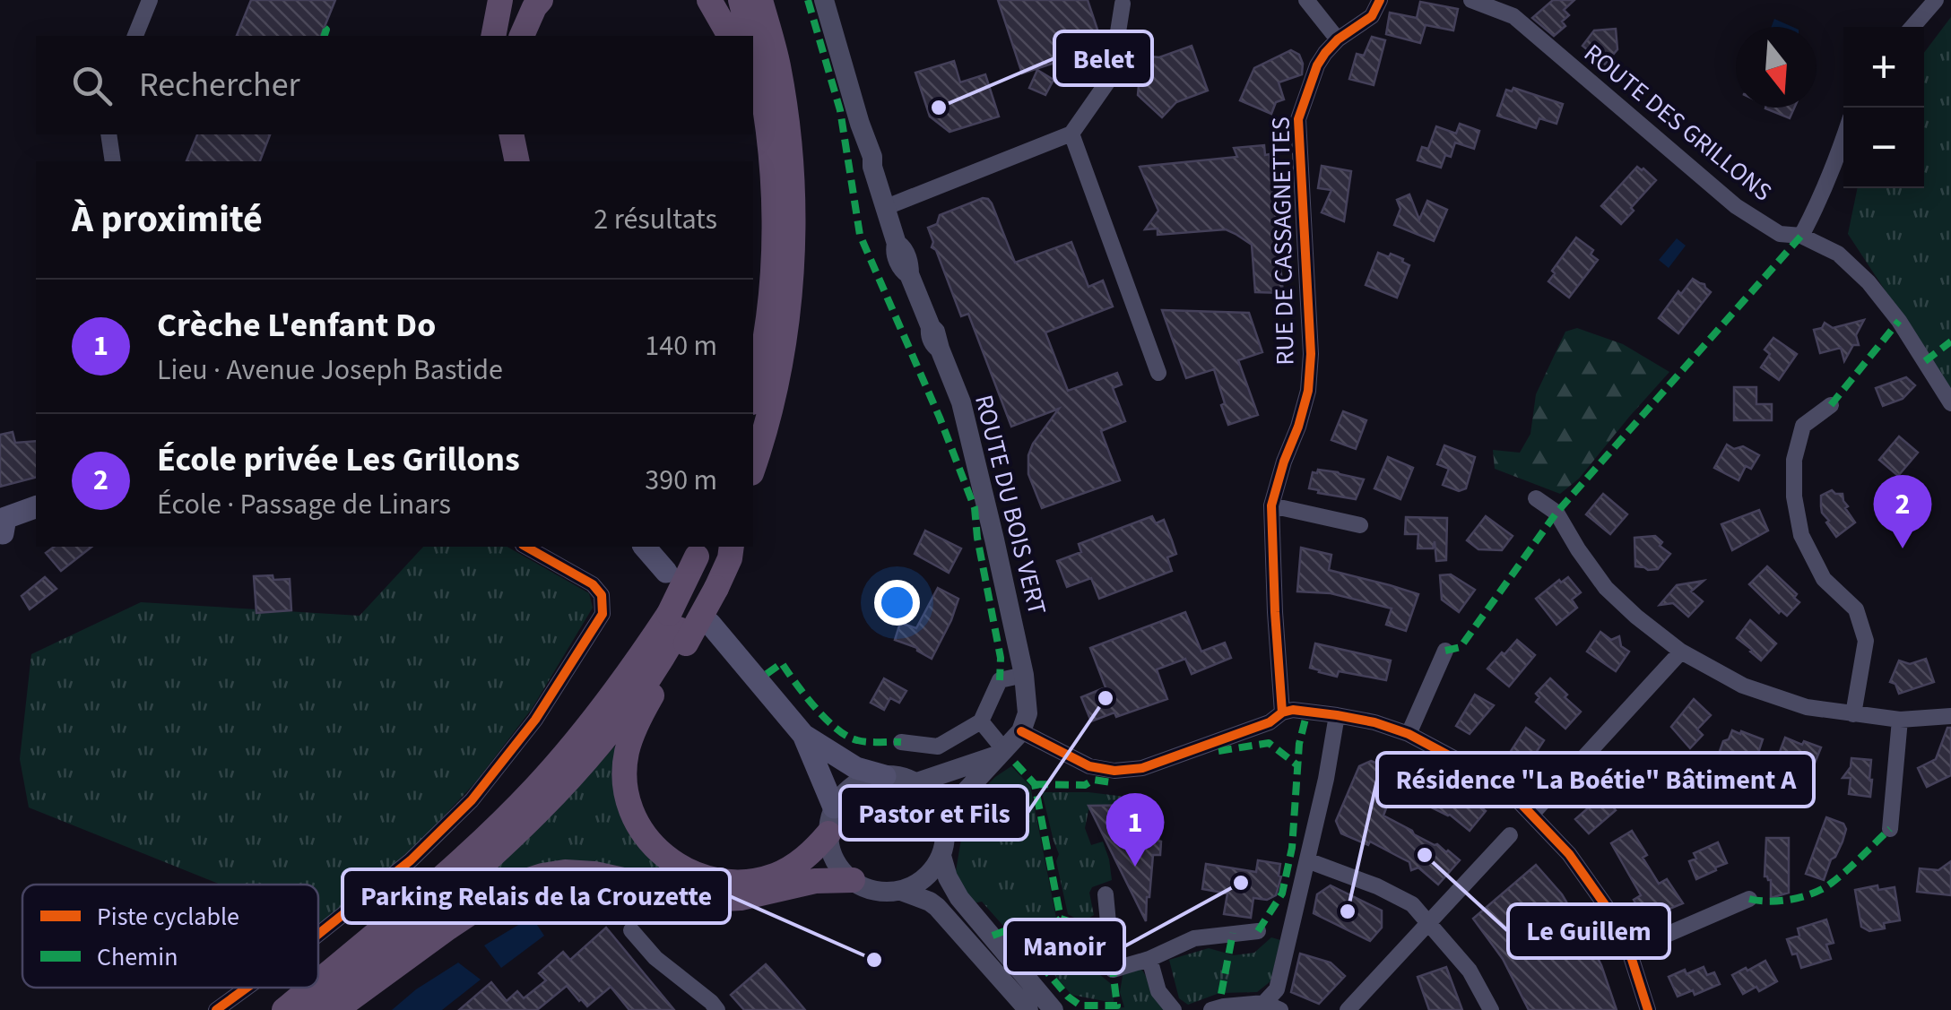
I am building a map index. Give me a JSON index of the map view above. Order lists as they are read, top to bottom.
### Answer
{
  "streets": {
    "street": ["ROUTE DES GRILLONS", "RUE DE CASSAGNETTES", "ROUTE DU BOIS VERT"]
  },
  "places": [
    "Belet",
    "Pastor et Fils",
    "Le Guillem",
    "Manoir",
    "Résidence \"La Boétie\" Bâtiment A",
    "Parking Relais de la Crouzette"
  ],
  "legend": ["Piste cyclable", "Chemin"],
  "north": "bottom",
  "page": {
    "map_buttons": ["+", "−"],
    "search": "Rechercher",
    "heading": ["À proximité", "2 résultats"],
    "list": [
      {
        "mark": "1",
        "name": "Crèche L'enfant Do",
        "note": "Lieu · Avenue Joseph Bastide",
        "value": "140 m"
      },
      {
        "mark": "2",
        "name": "École privée Les Grillons",
        "note": "École · Passage de Linars",
        "value": "390 m"
      }
    ],
    "pins": ["2", "1"]
  }
}
